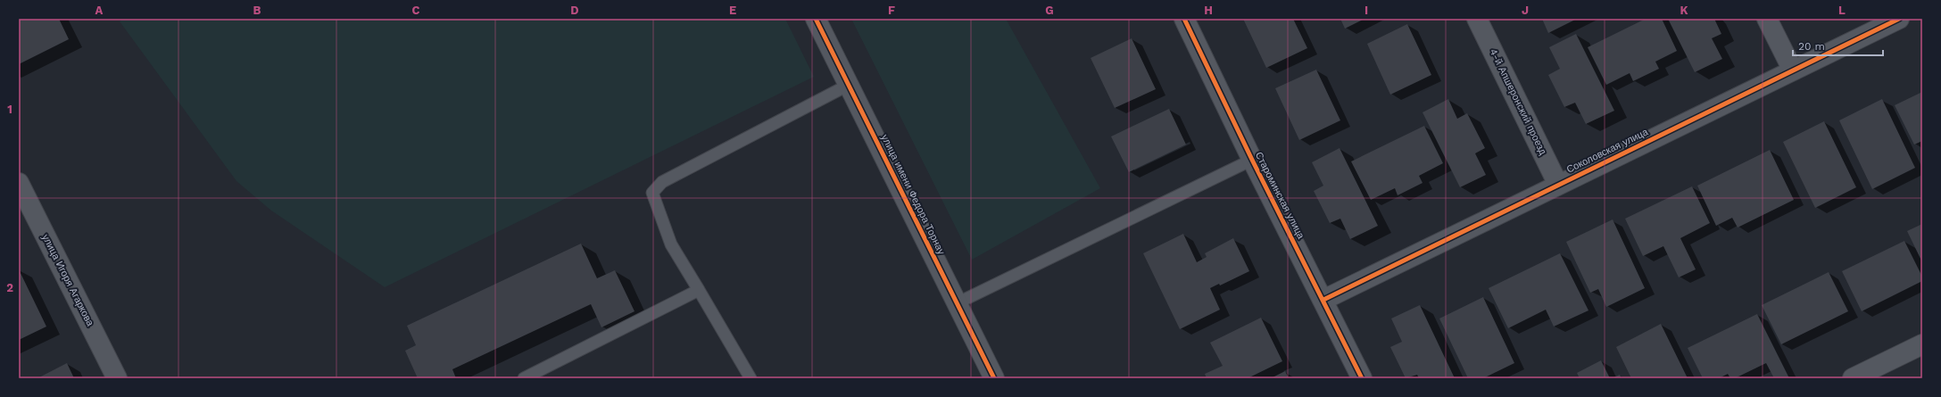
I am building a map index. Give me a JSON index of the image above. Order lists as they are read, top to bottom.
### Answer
{
  "streets": {
    "street": [
      "4-й Апшеронский проезд",
      "Соколовская улица",
      "улица имени Федора Торнау",
      "Староминская улица",
      "улица Игоря Агаркова"
    ]
  },
  "crossings": [
    ["4-й Апшеронский проезд", "Соколовская улица"],
    ["Соколовская улица", "Староминская улица"]
  ],
  "scale_bar": "20 m",
  "grid": {
    "columns": [
      "A",
      "B",
      "C",
      "D",
      "E",
      "F",
      "G",
      "H",
      "I",
      "J",
      "K",
      "L"
    ],
    "rows": ["1", "2"]
  }
}
